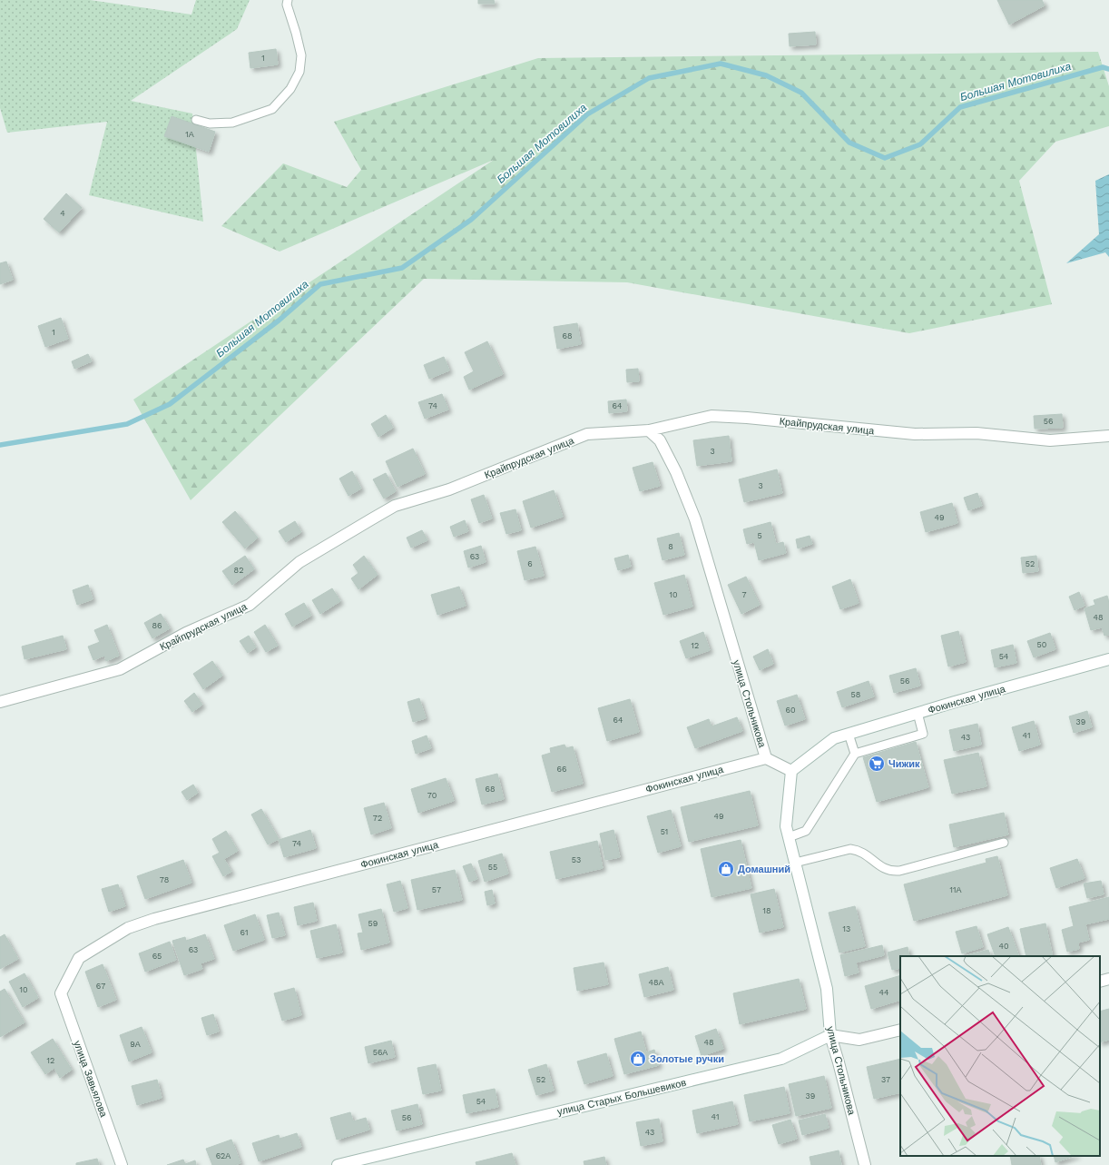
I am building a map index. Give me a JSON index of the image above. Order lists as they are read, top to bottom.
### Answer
{
  "streets": {
    "street": [
      "Крайпрудская улица",
      "Фокинская улица",
      "улица Стольникова",
      "улица Завьялова",
      "улица Старых Большевиков"
    ]
  },
  "crossings": [
    ["Крайпрудская улица", "улица Стольникова"],
    ["Фокинская улица", "улица Стольникова"],
    ["Фокинская улица", "улица Завьялова"],
    ["улица Стольникова", "улица Старых Большевиков"]
  ],
  "water": ["Большая Мотовилиха"],
  "places": {
    "supermarket": ["Чижик"],
    "shop": ["Домашний", "Золотые ручки"]
  },
  "house_numbers": [
    "1",
    "1А",
    "4",
    "1",
    "68",
    "74",
    "64",
    "56",
    "3",
    "3",
    "49",
    "5",
    "8",
    "63",
    "6",
    "52",
    "82",
    "10",
    "7",
    "48",
    "86",
    "50",
    "12",
    "54",
    "56",
    "58",
    "60",
    "64",
    "39",
    "41",
    "43",
    "66",
    "68",
    "70",
    "49",
    "72",
    "51",
    "74",
    "53",
    "55",
    "78",
    "57",
    "11А",
    "18",
    "59",
    "13",
    "61",
    "40",
    "63",
    "65",
    "48А",
    "67",
    "10",
    "44",
    "48",
    "9А",
    "56А",
    "12",
    "52",
    "37",
    "39",
    "54",
    "41",
    "56",
    "43",
    "62А"
  ]
}
